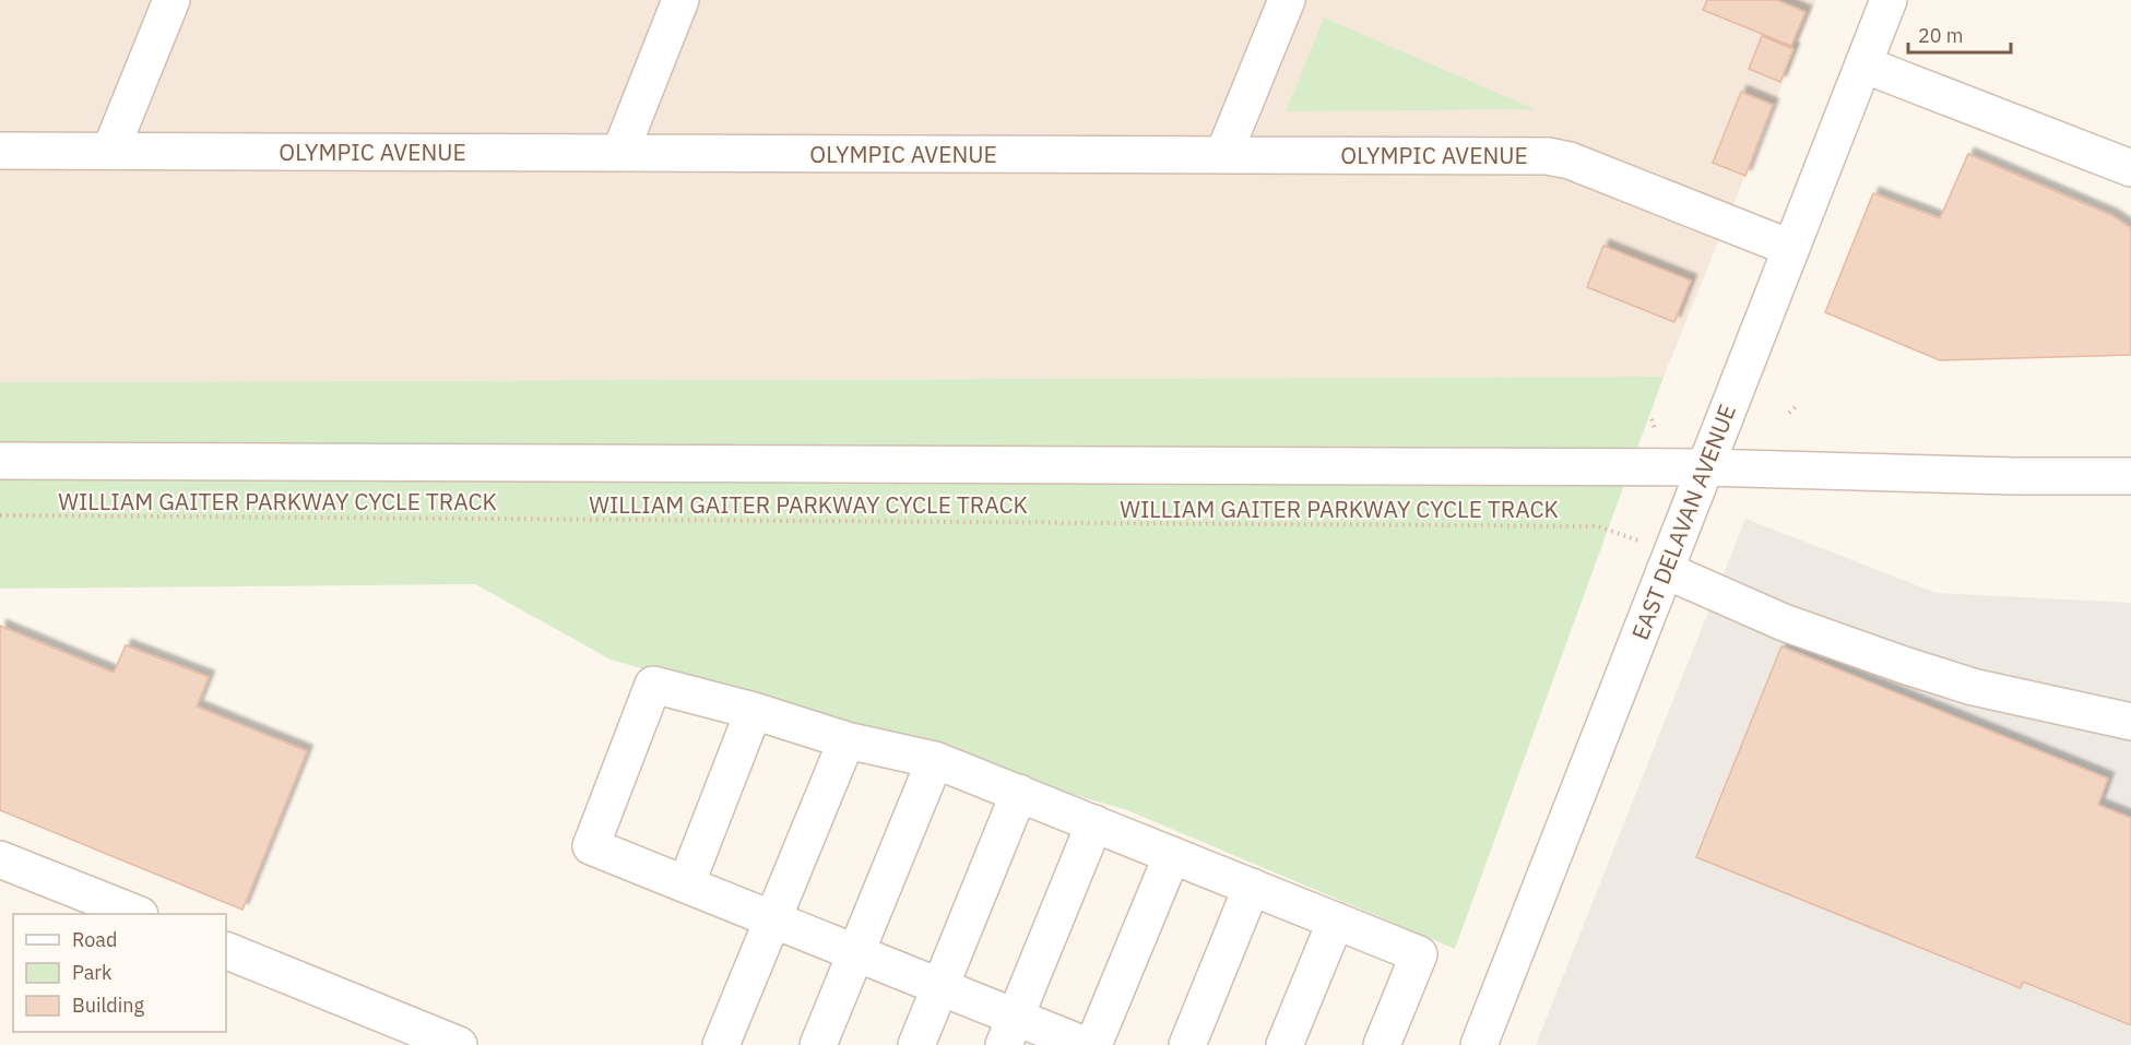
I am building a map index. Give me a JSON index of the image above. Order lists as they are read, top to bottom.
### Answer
{
  "streets": {
    "street": ["OLYMPIC AVENUE", "EAST DELAVAN AVENUE"],
    "path": ["WILLIAM GAITER PARKWAY CYCLE TRACK"]
  },
  "crossings": [
    ["OLYMPIC AVENUE", "EAST DELAVAN AVENUE"]
  ],
  "legend": ["Road", "Park", "Building"],
  "scale_bar": "20 m"
}
